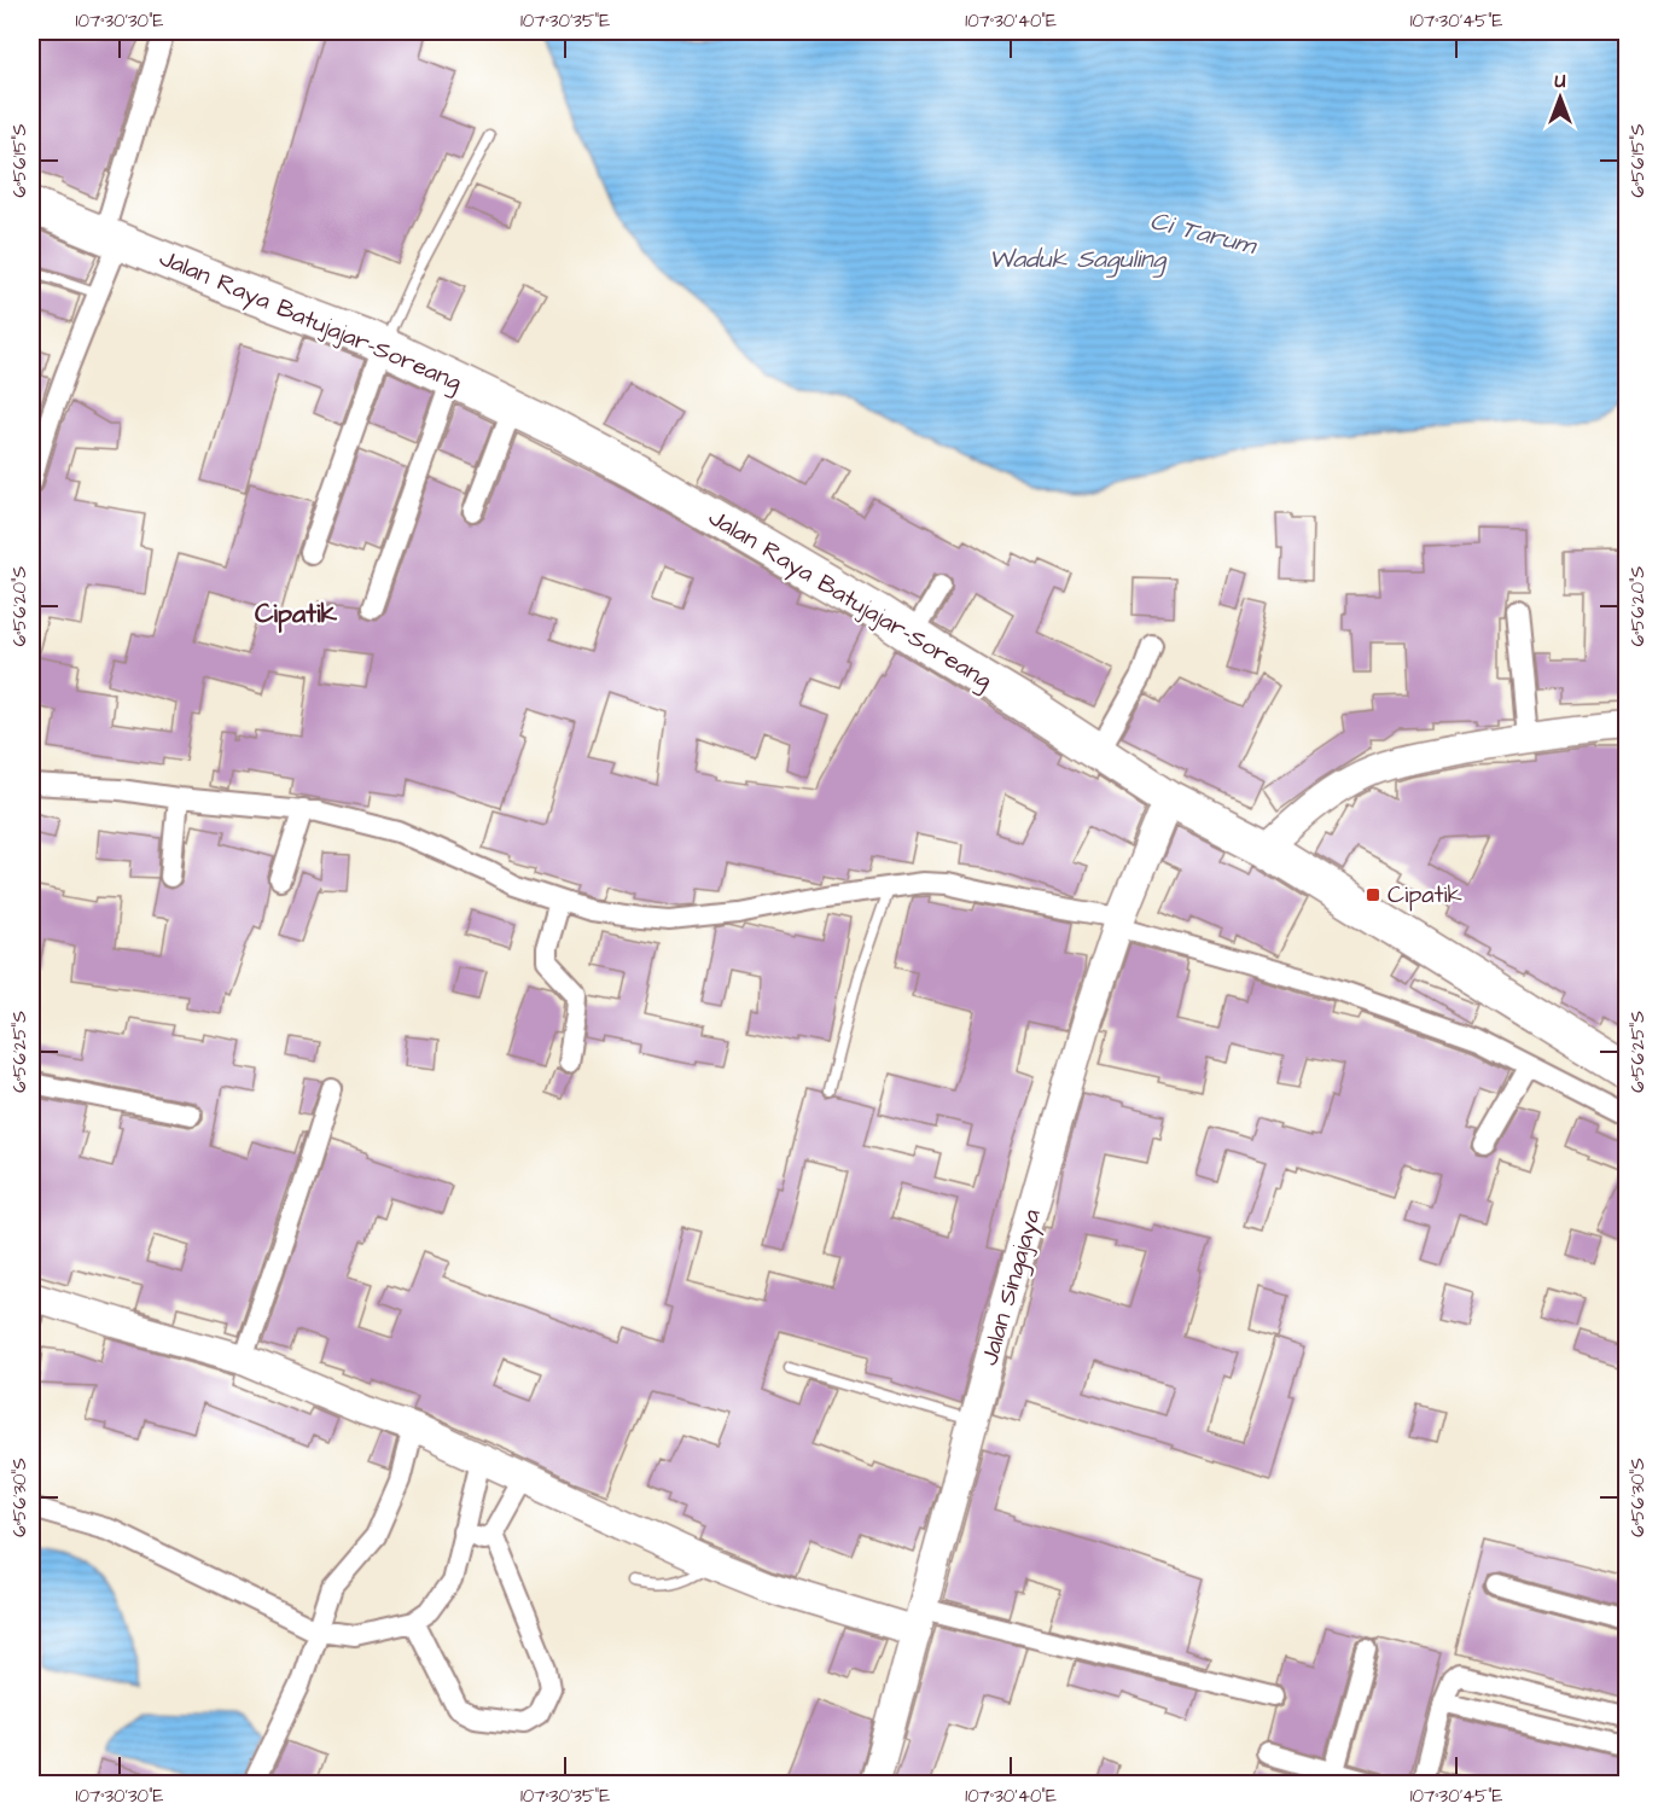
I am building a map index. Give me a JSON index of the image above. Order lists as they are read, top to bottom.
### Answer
{
  "streets": {
    "highway": ["Jalan Raya Batujajar-Soreang"],
    "street": ["Jalan Singajaya"]
  },
  "crossings": [
    ["Jalan Raya Batujajar-Soreang", "Jalan Singajaya"]
  ],
  "districts": ["Cipatik"],
  "water": ["Ci Tarum", "Waduk Saguling"],
  "places": {
    "transit": ["Cipatik"]
  },
  "north": "top",
  "coordinates": [
    "107°30'30\"E",
    "107°30'35\"E",
    "107°30'40\"E",
    "107°30'45\"E",
    "6°56'15\"S",
    "6°56'20\"S",
    "6°56'25\"S",
    "6°56'30\"S"
  ]
}
